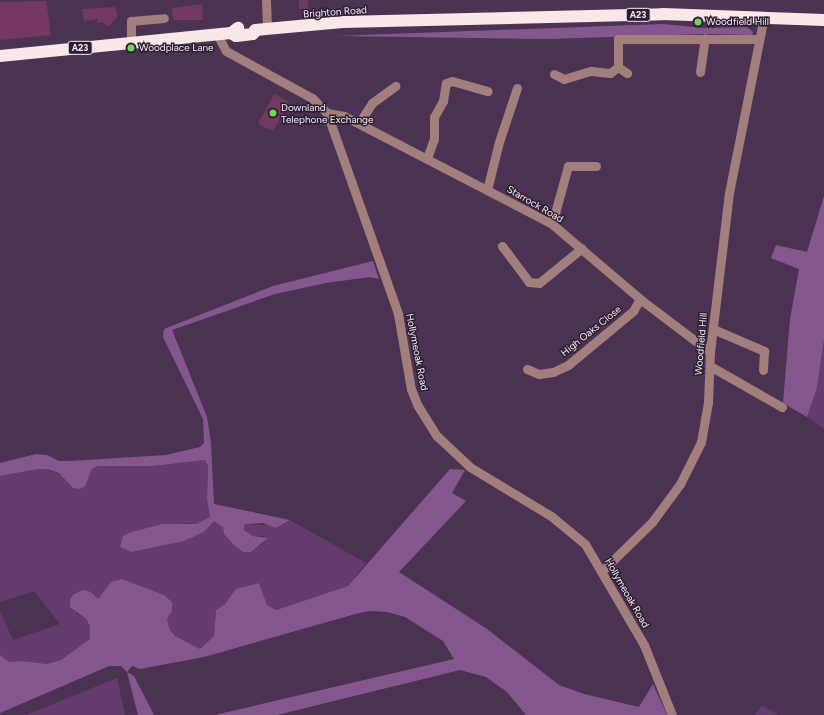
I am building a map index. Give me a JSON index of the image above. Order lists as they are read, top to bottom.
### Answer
{
  "streets": {
    "highway": ["Brighton Road", "A23"],
    "street": [
      "Starrock Road",
      "High Oaks Close",
      "Woodfield Hill",
      "Hollymeoak Road"
    ]
  },
  "crossings": [
    ["Brighton Road", "Woodfield Hill"],
    ["Brighton Road", "Hollymeoak Road"],
    ["Starrock Road", "High Oaks Close"],
    ["Starrock Road", "Woodfield Hill"],
    ["Starrock Road", "Hollymeoak Road"],
    ["Woodfield Hill", "Hollymeoak Road"]
  ],
  "places": ["Woodfield Hill", "Woodplace Lane", "Downland Telephone Exchange"]
}
